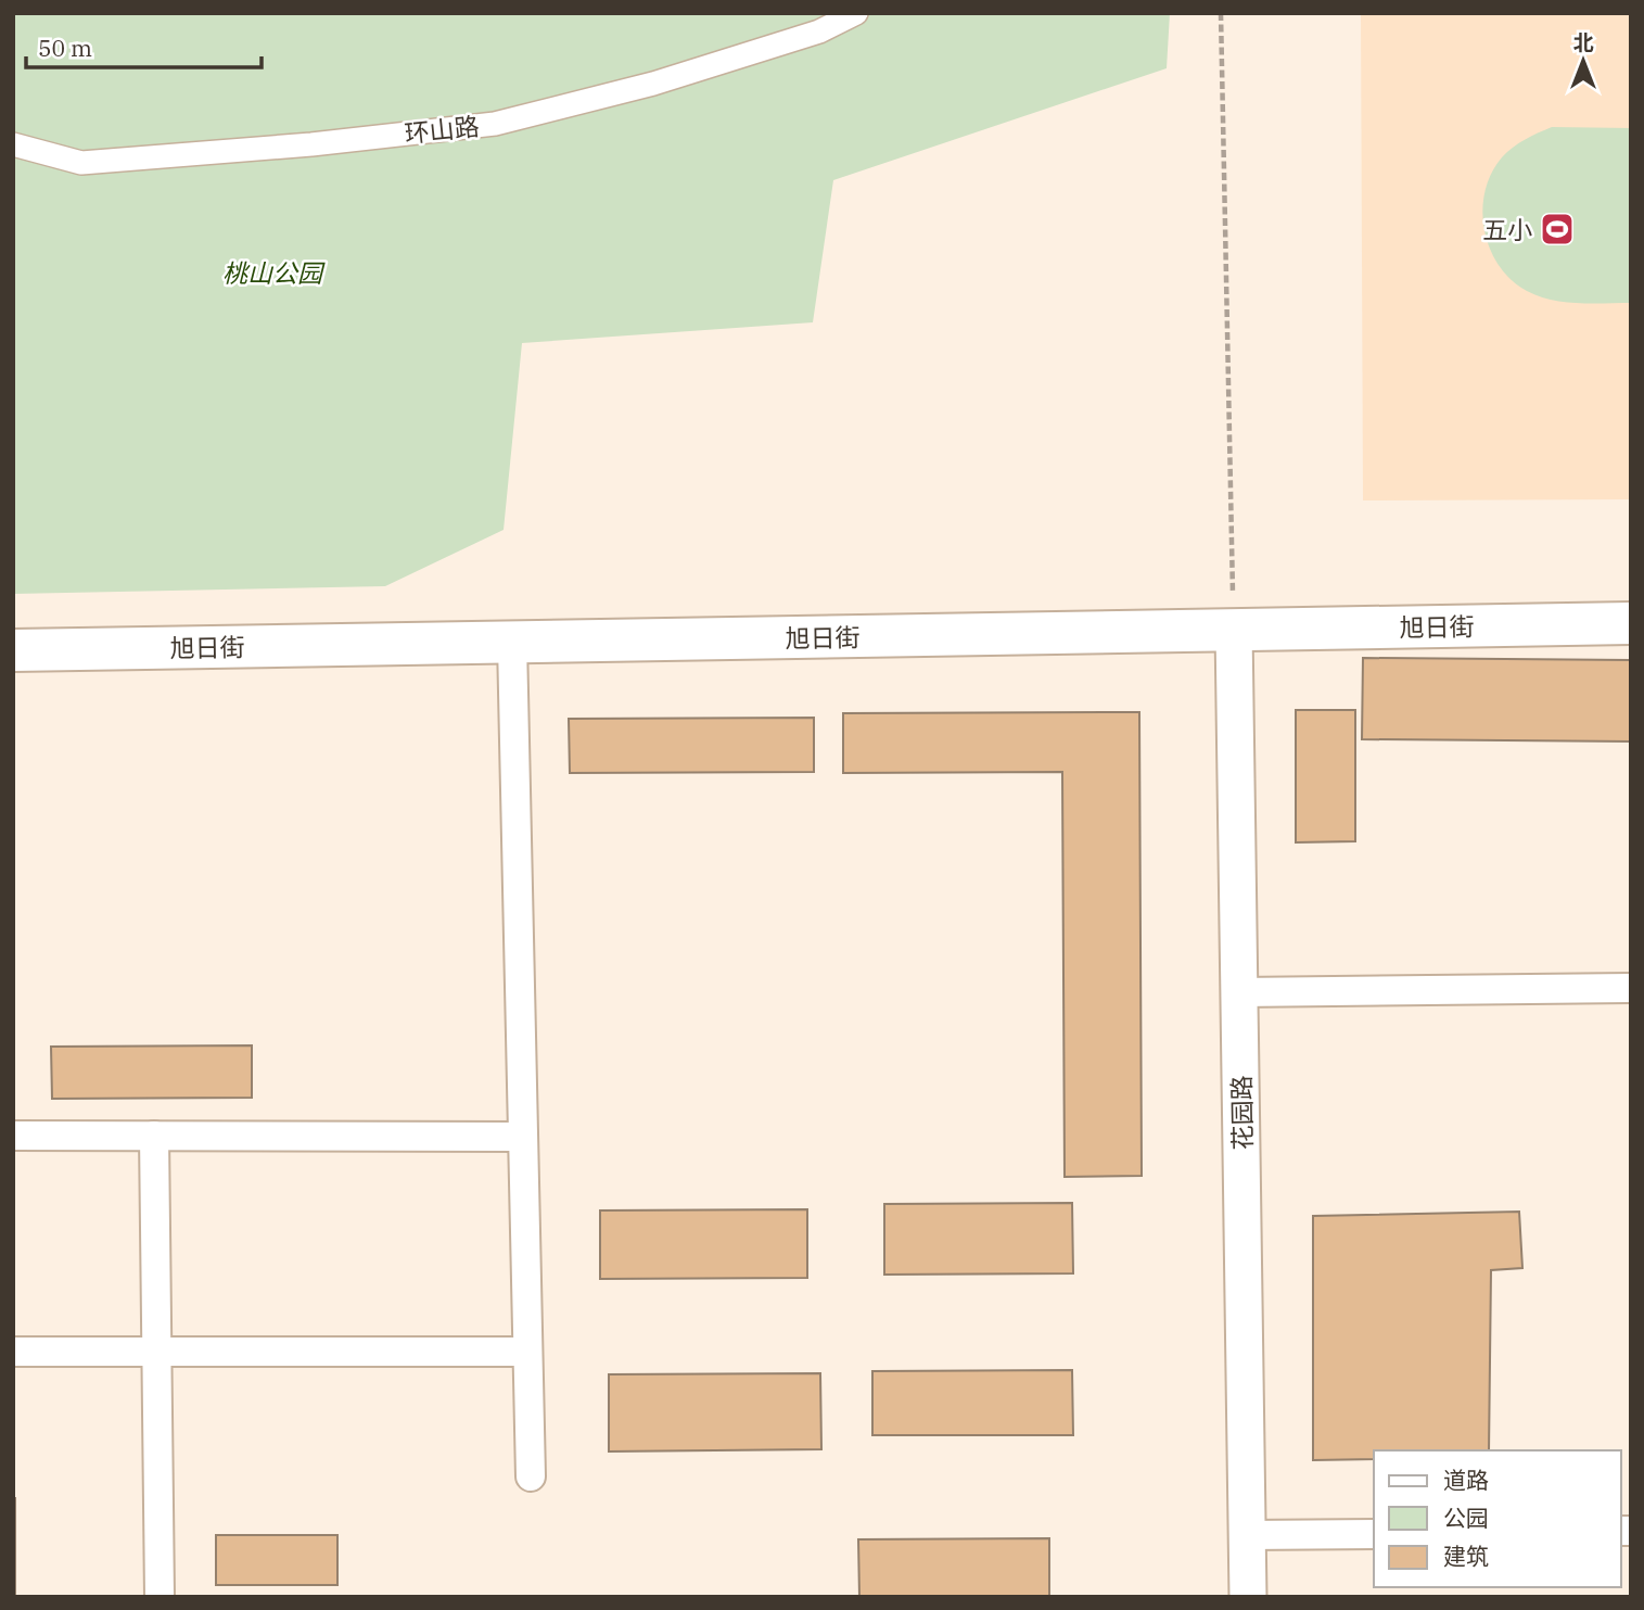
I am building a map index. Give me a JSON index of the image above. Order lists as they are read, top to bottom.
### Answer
{
  "streets": {
    "main road": ["旭日街"],
    "street": ["环山路", "花园路"]
  },
  "crossings": [
    ["旭日街", "花园路"]
  ],
  "parks": ["桃山公园"],
  "places": {
    "sports": ["五小"]
  },
  "legend": ["道路", "公园", "建筑"],
  "scale_bar": "50 m",
  "north": "top"
}
